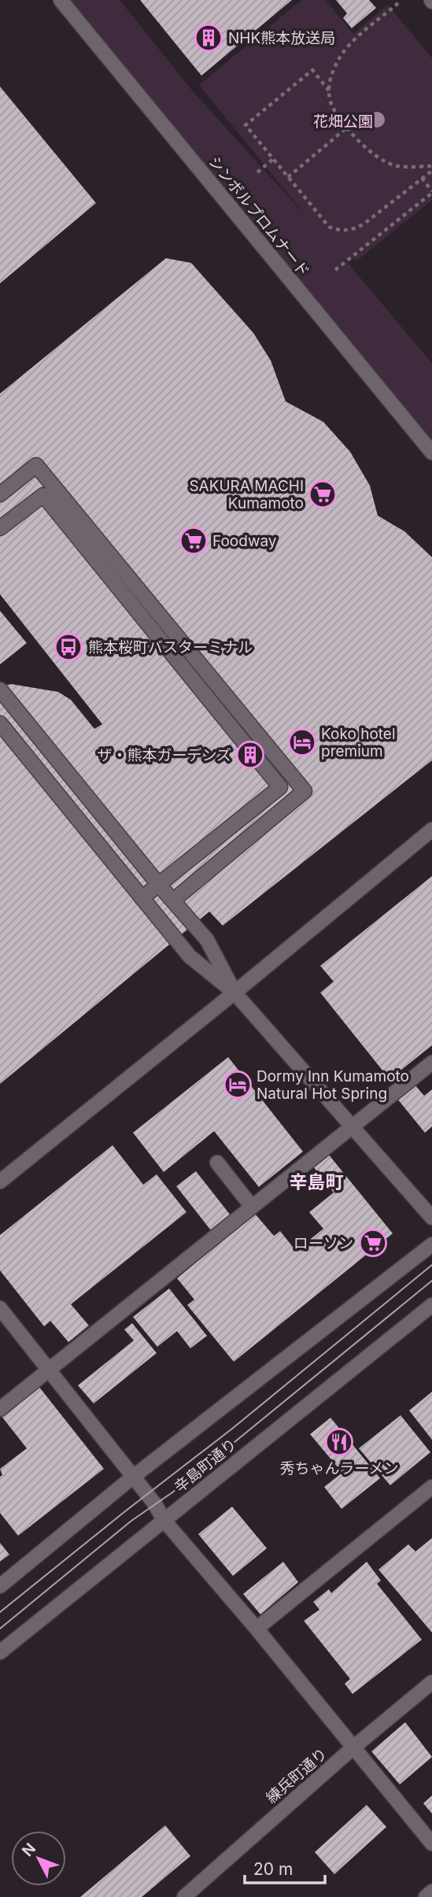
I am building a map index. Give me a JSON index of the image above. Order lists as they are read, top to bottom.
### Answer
{
  "streets": {
    "street": ["シンボルプロムナード", "辛島町通り", "練兵町通り"]
  },
  "districts": ["辛島町"],
  "parks": ["花畑公園"],
  "places": {
    "building": ["NHK熊本放送局", "ザ・熊本ガーデンズ"],
    "supermarket": ["SAKURA MACHI Kumamoto", "Foodway", "ローソン"],
    "bus stop": ["熊本桜町バスターミナル"],
    "hotel": ["Koko hotel premium", "Dormy Inn Kumamoto Natural Hot Spring"],
    "restaurant": ["秀ちゃんラーメン"]
  },
  "scale_bar": "20 m",
  "north": "top left"
}
